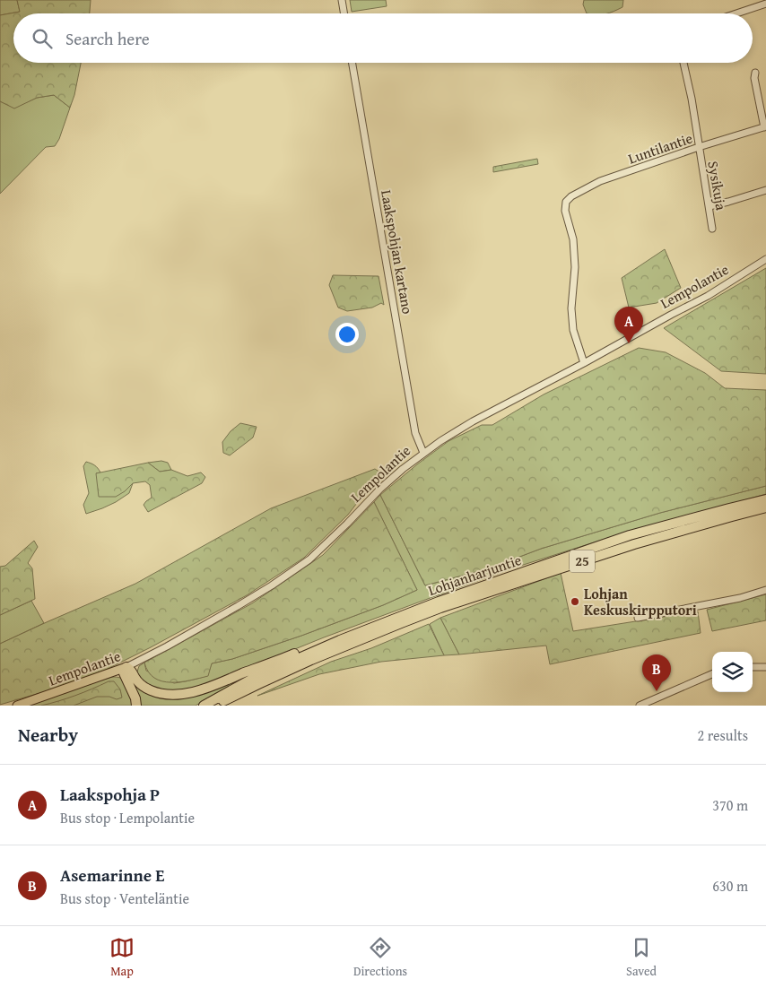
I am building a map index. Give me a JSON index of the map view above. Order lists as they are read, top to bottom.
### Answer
{
  "streets": {
    "highway": ["25", "Lohjanharjuntie"],
    "main road": ["Lempolantie"],
    "street": ["Luntilantie", "Sysikuja", "Laakspohjan kartano"]
  },
  "crossings": [
    ["Luntilantie", "Sysikuja"],
    ["Luntilantie", "Lempolantie"],
    ["Laakspohjan kartano", "Lempolantie"]
  ],
  "places": ["Lohjan Keskuskirpputori"],
  "page": {
    "search": "Search here",
    "pins": ["A", "B"],
    "heading": ["Nearby", "2 results"],
    "list": [
      {
        "mark": "A",
        "name": "Laakspohja P",
        "note": "Bus stop · Lempolantie",
        "value": "370 m"
      },
      {
        "mark": "B",
        "name": "Asemarinne E",
        "note": "Bus stop · Venteläntie",
        "value": "630 m"
      }
    ],
    "nav": ["Map", "Directions", "Saved"]
  }
}
